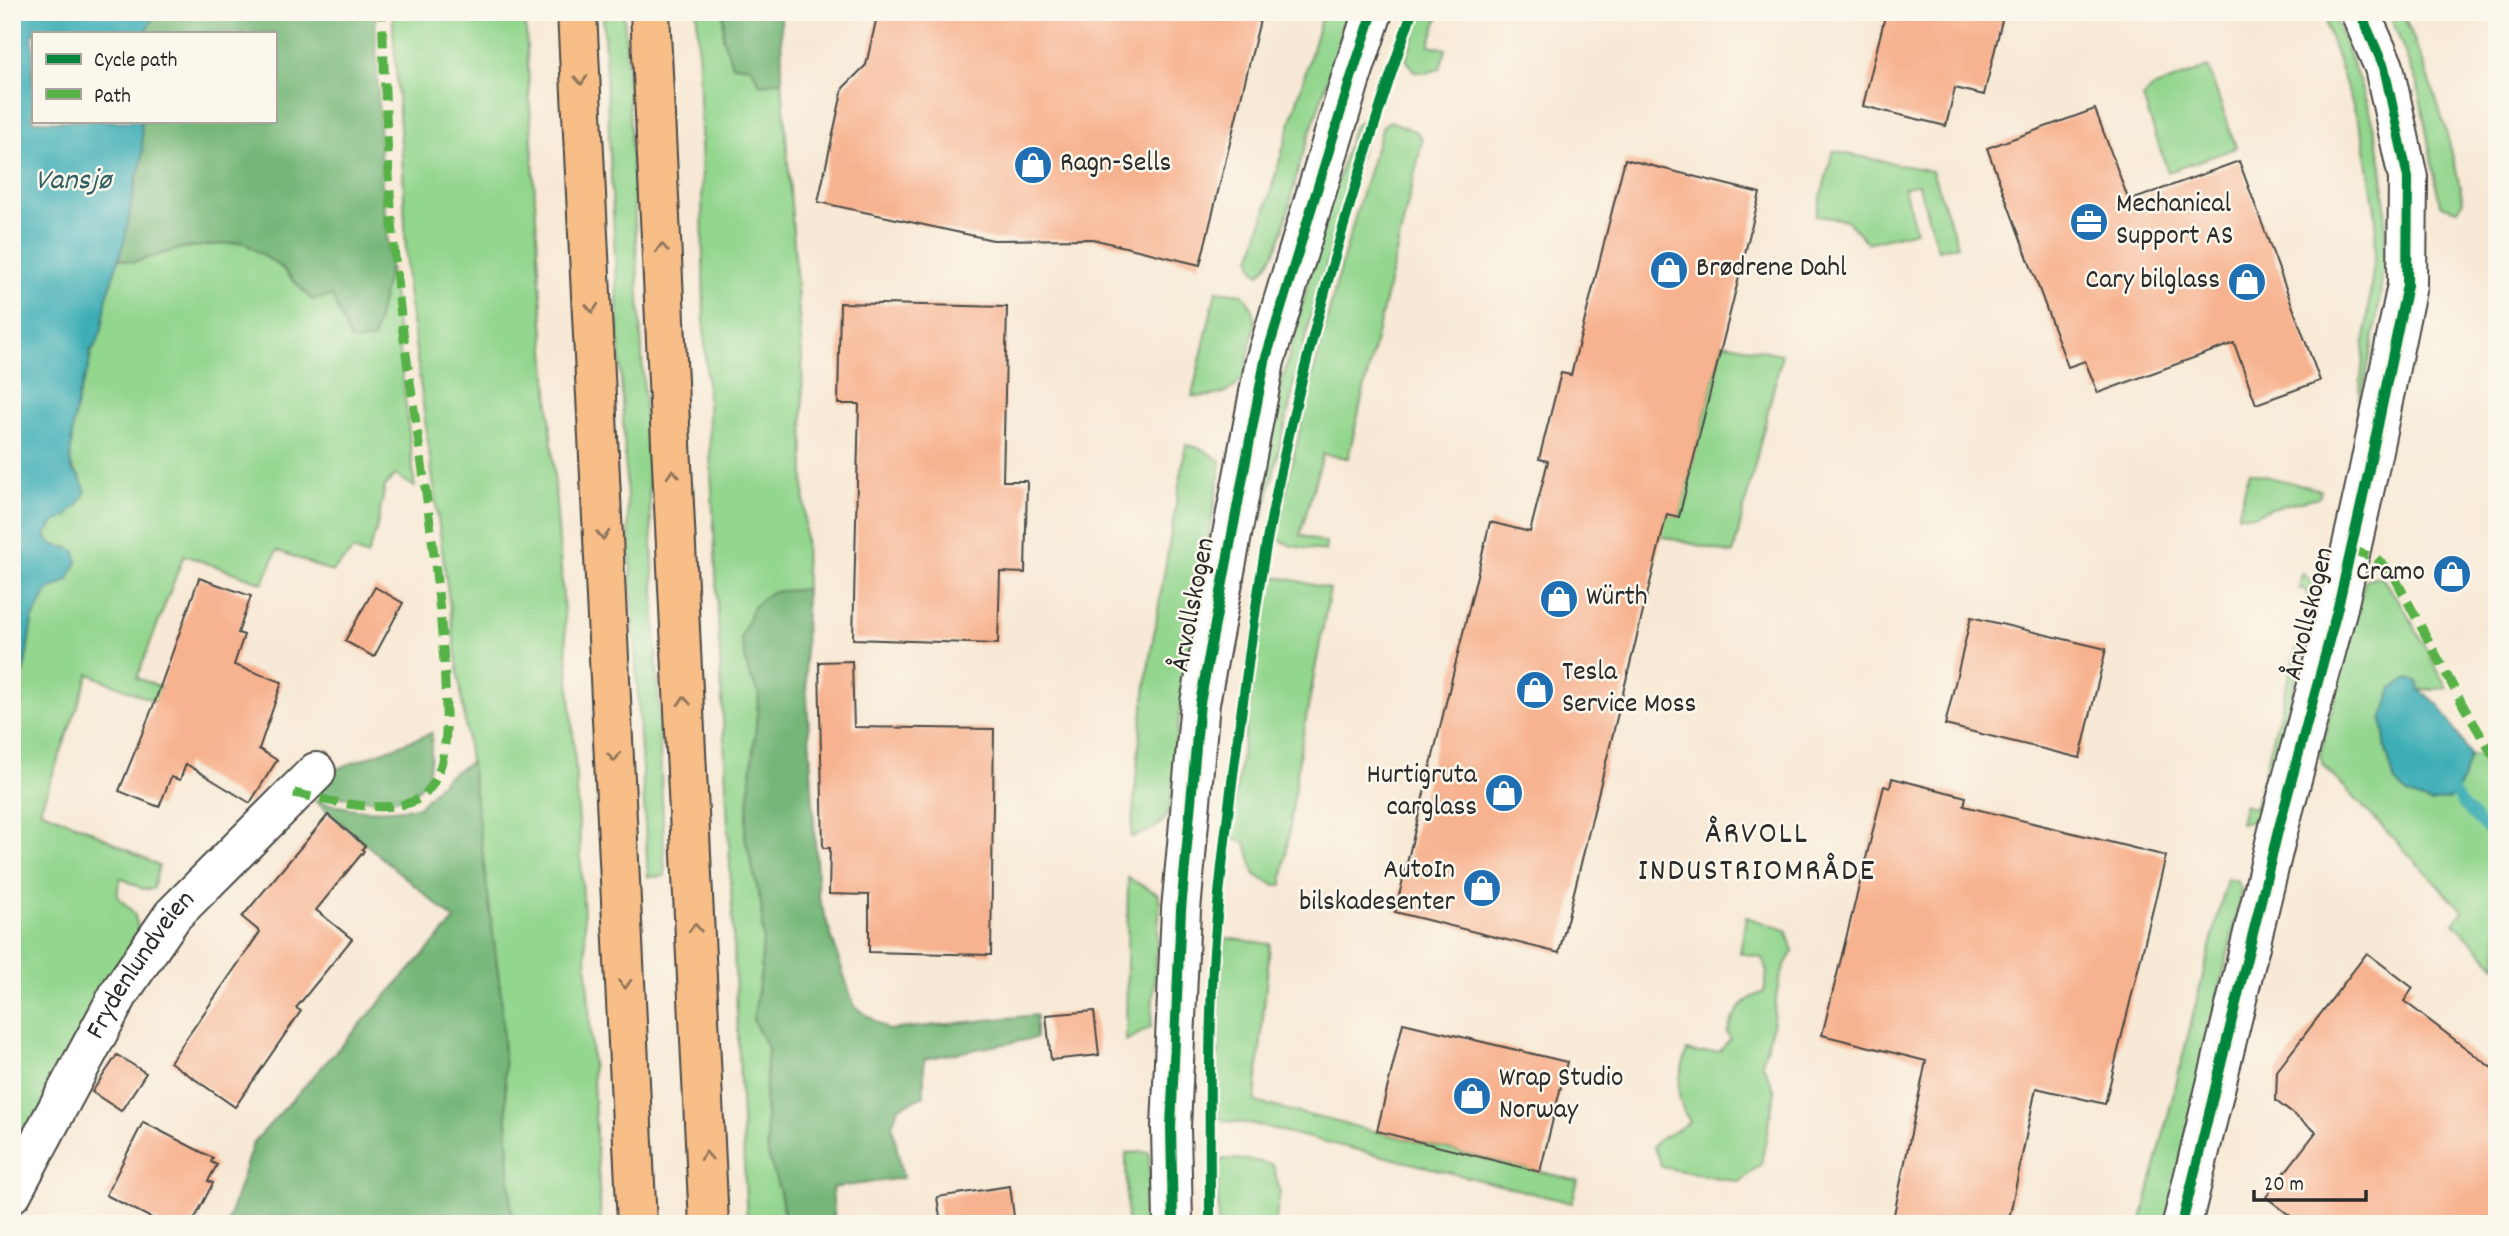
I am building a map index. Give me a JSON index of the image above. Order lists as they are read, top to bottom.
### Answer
{
  "streets": {
    "street": ["Årvollskogen", "Frydenlundveien"]
  },
  "districts": ["ÅRVOLL INDUSTRIOMRÅDE"],
  "water": ["Vansjø"],
  "places": {
    "shop": [
      "Ragn-Sells",
      "Brødrene Dahl",
      "Cary bilglass",
      "Cramo",
      "Würth",
      "Tesla Service Moss",
      "Hurtigruta carglass",
      "AutoIn bilskadesenter",
      "Wrap Studio Norway"
    ],
    "office": ["Mechanical Support AS"]
  },
  "legend": ["Cycle path", "Path"],
  "scale_bar": "20 m"
}
